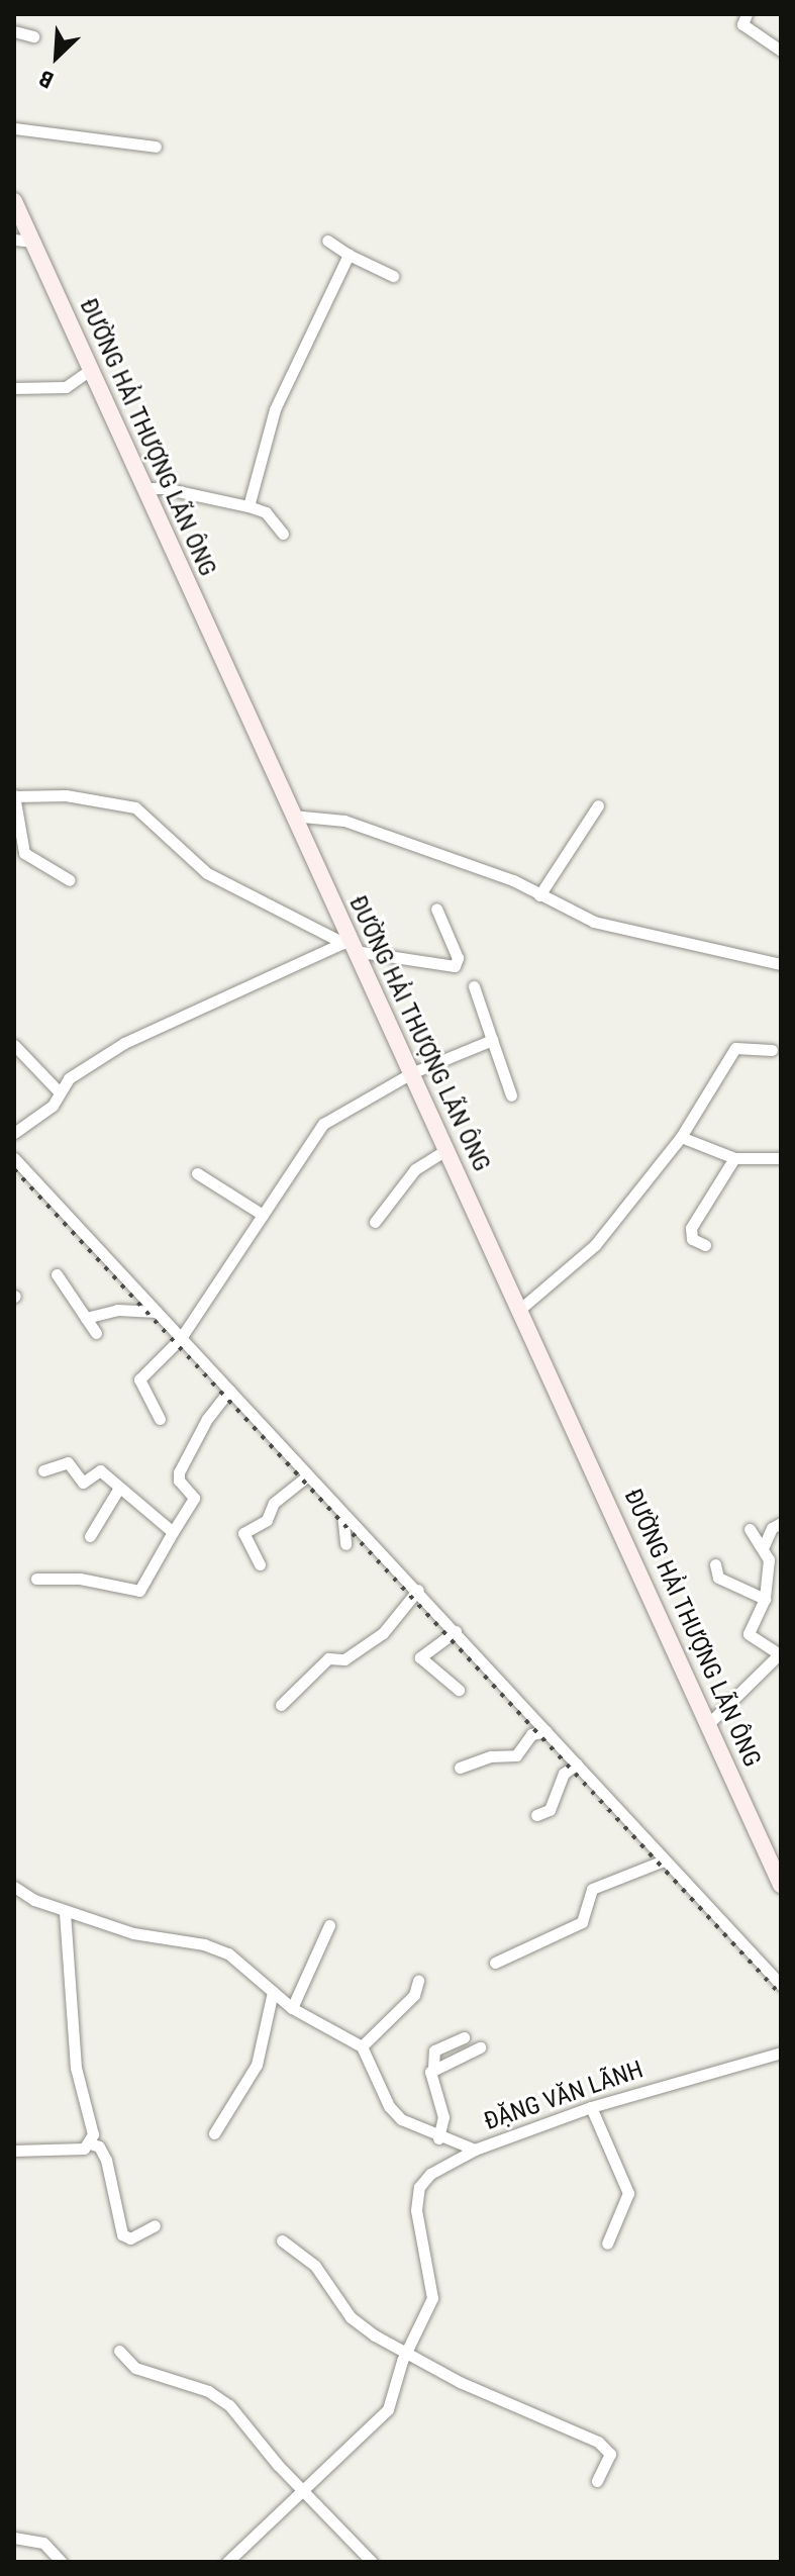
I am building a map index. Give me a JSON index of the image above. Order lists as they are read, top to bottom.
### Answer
{
  "streets": {
    "street": ["ĐƯỜNG HẢI THƯỢNG LÃN ÔNG", "ĐẶNG VĂN LÃNH"]
  },
  "north": "bottom left"
}
